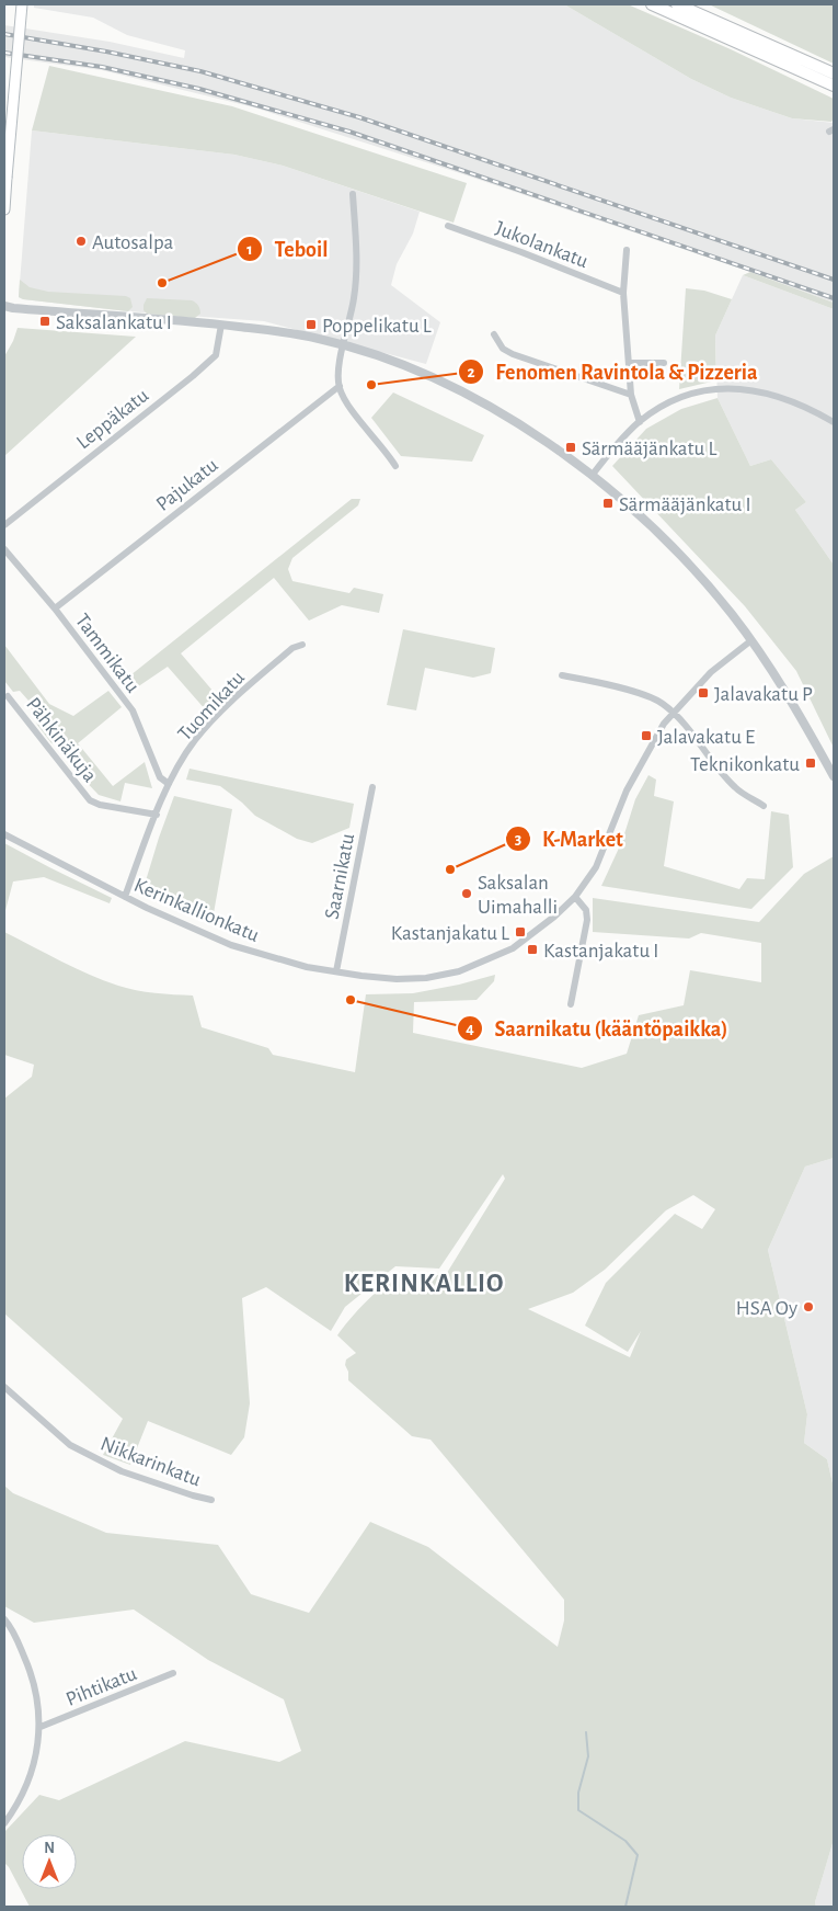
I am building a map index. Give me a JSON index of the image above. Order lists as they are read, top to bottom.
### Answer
{
  "streets": {
    "street": [
      "Jukolankatu",
      "Leppäkatu",
      "Pajukatu",
      "Tammikatu",
      "Tuomikatu",
      "Pähkinäkuja",
      "Saarnikatu",
      "Kerinkallionkatu",
      "Nikkarinkatu",
      "Pihtikatu"
    ]
  },
  "crossings": [
    ["Pajukatu", "Tammikatu"],
    ["Tammikatu", "Tuomikatu"],
    ["Tuomikatu", "Pähkinäkuja"],
    ["Tuomikatu", "Kerinkallionkatu"],
    ["Saarnikatu", "Kerinkallionkatu"]
  ],
  "districts": ["KERINKALLIO"],
  "places": {
    "other": [
      "Autosalpa",
      "Teboil",
      "Fenomen Ravintola & Pizzeria",
      "K-Market",
      "Saksalan Uimahalli",
      "Saarnikatu (kääntöpaikka)",
      "HSA Oy"
    ],
    "transit": [
      "Saksalankatu I",
      "Poppelikatu L",
      "Särmääjänkatu L",
      "Särmääjänkatu I",
      "Jalavakatu P",
      "Jalavakatu E",
      "Teknikonkatu",
      "Kastanjakatu L",
      "Kastanjakatu I"
    ]
  },
  "north": "top"
}
